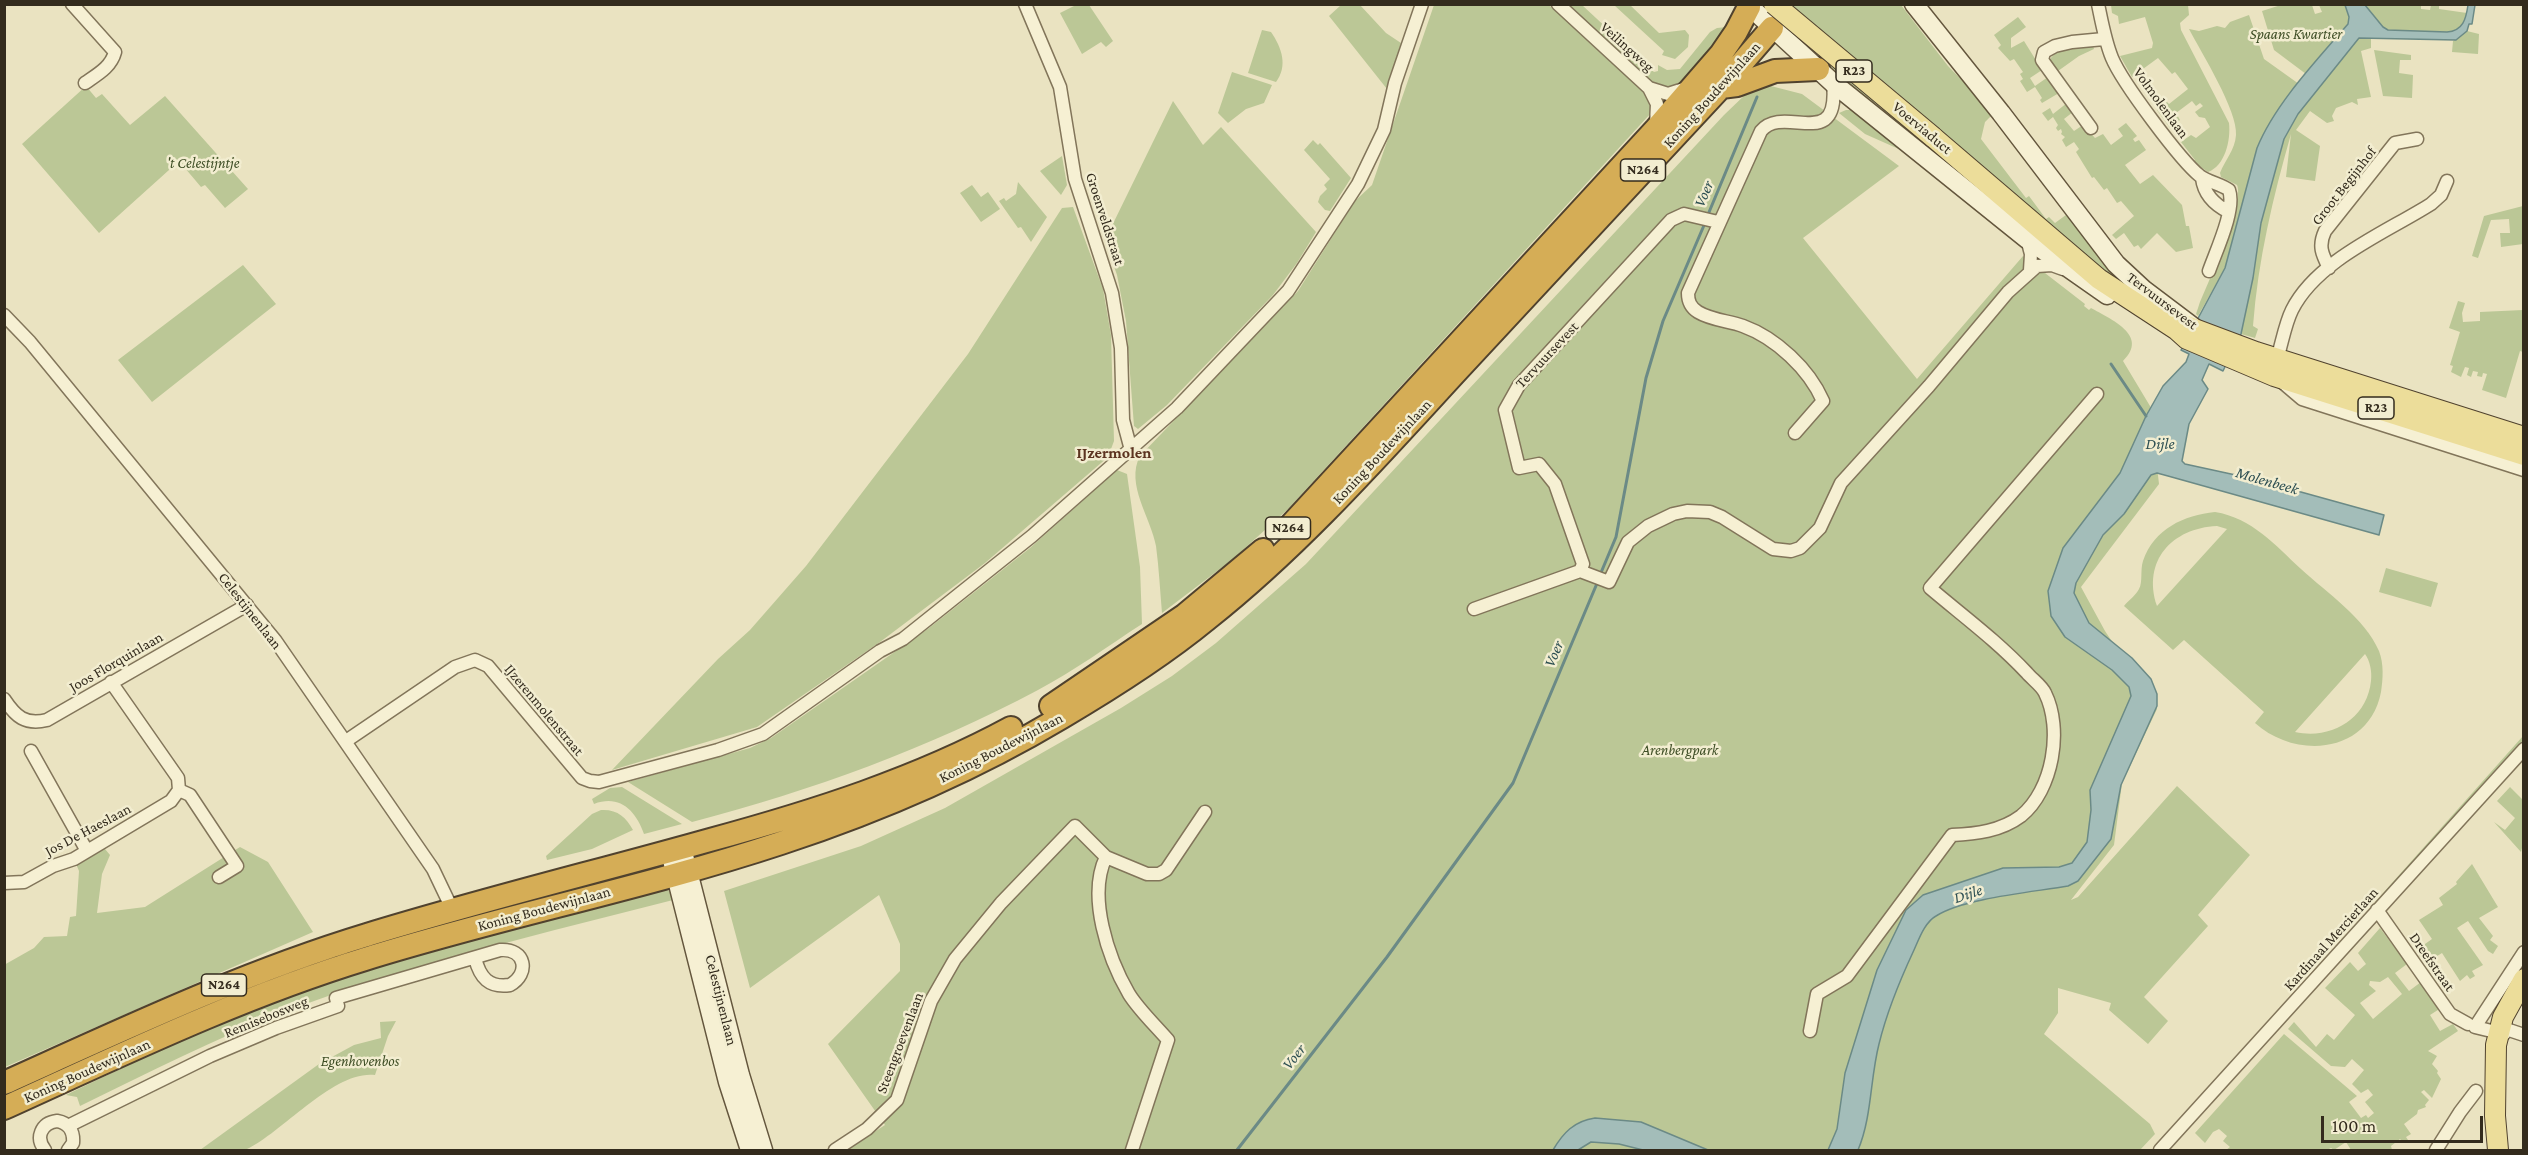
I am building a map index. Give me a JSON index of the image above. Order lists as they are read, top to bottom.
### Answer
{
  "streets": {
    "highway": ["Koning Boudewijnlaan", "N264"],
    "main road": [
      "R23",
      "Voerviaduct",
      "Tervuursevest",
      "Celestijnenlaan"
    ],
    "street": [
      "Veilingweg",
      "Volmolenlaan",
      "Groot Begijnhof",
      "Groenveldstraat",
      "Joos Florquinlaan",
      "IJzerenmolenstraat",
      "Jos De Haeslaan",
      "Kardinaal Mercierlaan",
      "Dreefstraat",
      "Remisebosweg",
      "Steengroevenlaan"
    ]
  },
  "crossings": [
    ["Veilingweg", "Koning Boudewijnlaan"],
    ["R23", "Koning Boudewijnlaan"],
    ["R23", "Voerviaduct"],
    ["Koning Boudewijnlaan", "Celestijnenlaan"],
    ["Voerviaduct", "Tervuursevest"],
    ["Groenveldstraat", "IJzerenmolenstraat"],
    ["Celestijnenlaan", "Joos Florquinlaan"],
    ["Celestijnenlaan", "IJzerenmolenstraat"],
    ["Kardinaal Mercierlaan", "Dreefstraat"]
  ],
  "districts": ["IJzermolen"],
  "water": ["Voer", "Dijle", "Molenbeek"],
  "parks": [
    "Spaans Kwartier",
    "'t Celestijntje",
    "Arenbergpark",
    "Egenhovenbos"
  ],
  "scale_bar": "100 m"
}
